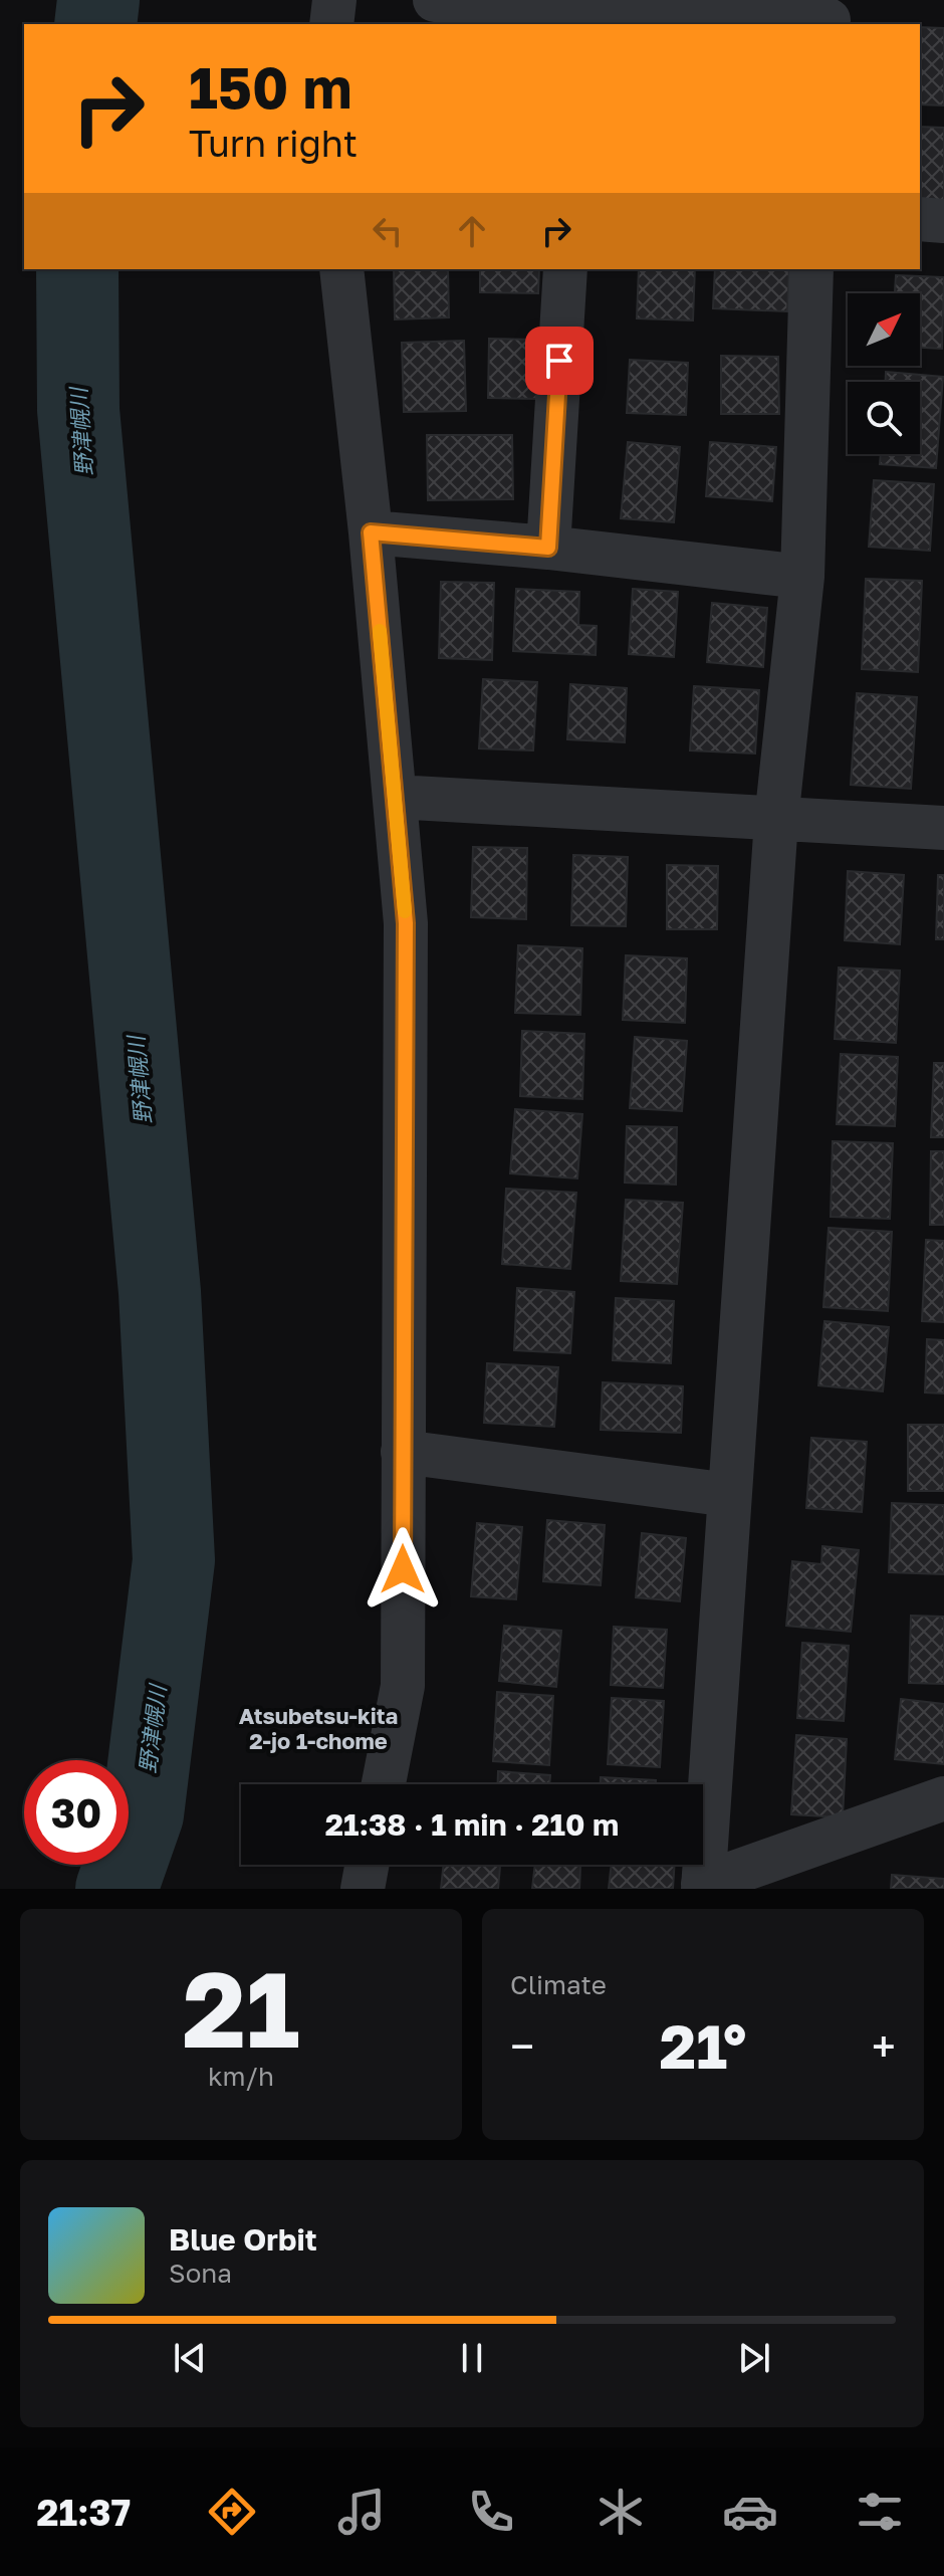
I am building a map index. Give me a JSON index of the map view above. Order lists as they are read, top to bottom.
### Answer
{
  "districts": ["Atsubetsu-kita 2-jo 1-chome"],
  "water": ["野津幌川"],
  "north": "top right",
  "page": {
    "turn": ["150 m", "Turn right"],
    "limit": "30",
    "trip": "21:38 · 1 min · 210 m",
    "tile": [
      ["21", "km/h"],
      "Climate"
    ],
    "heat": ["−", "21°", "+"],
    "song": ["Blue Orbit", "Sona"],
    "tabs": "21:37"
  }
}
